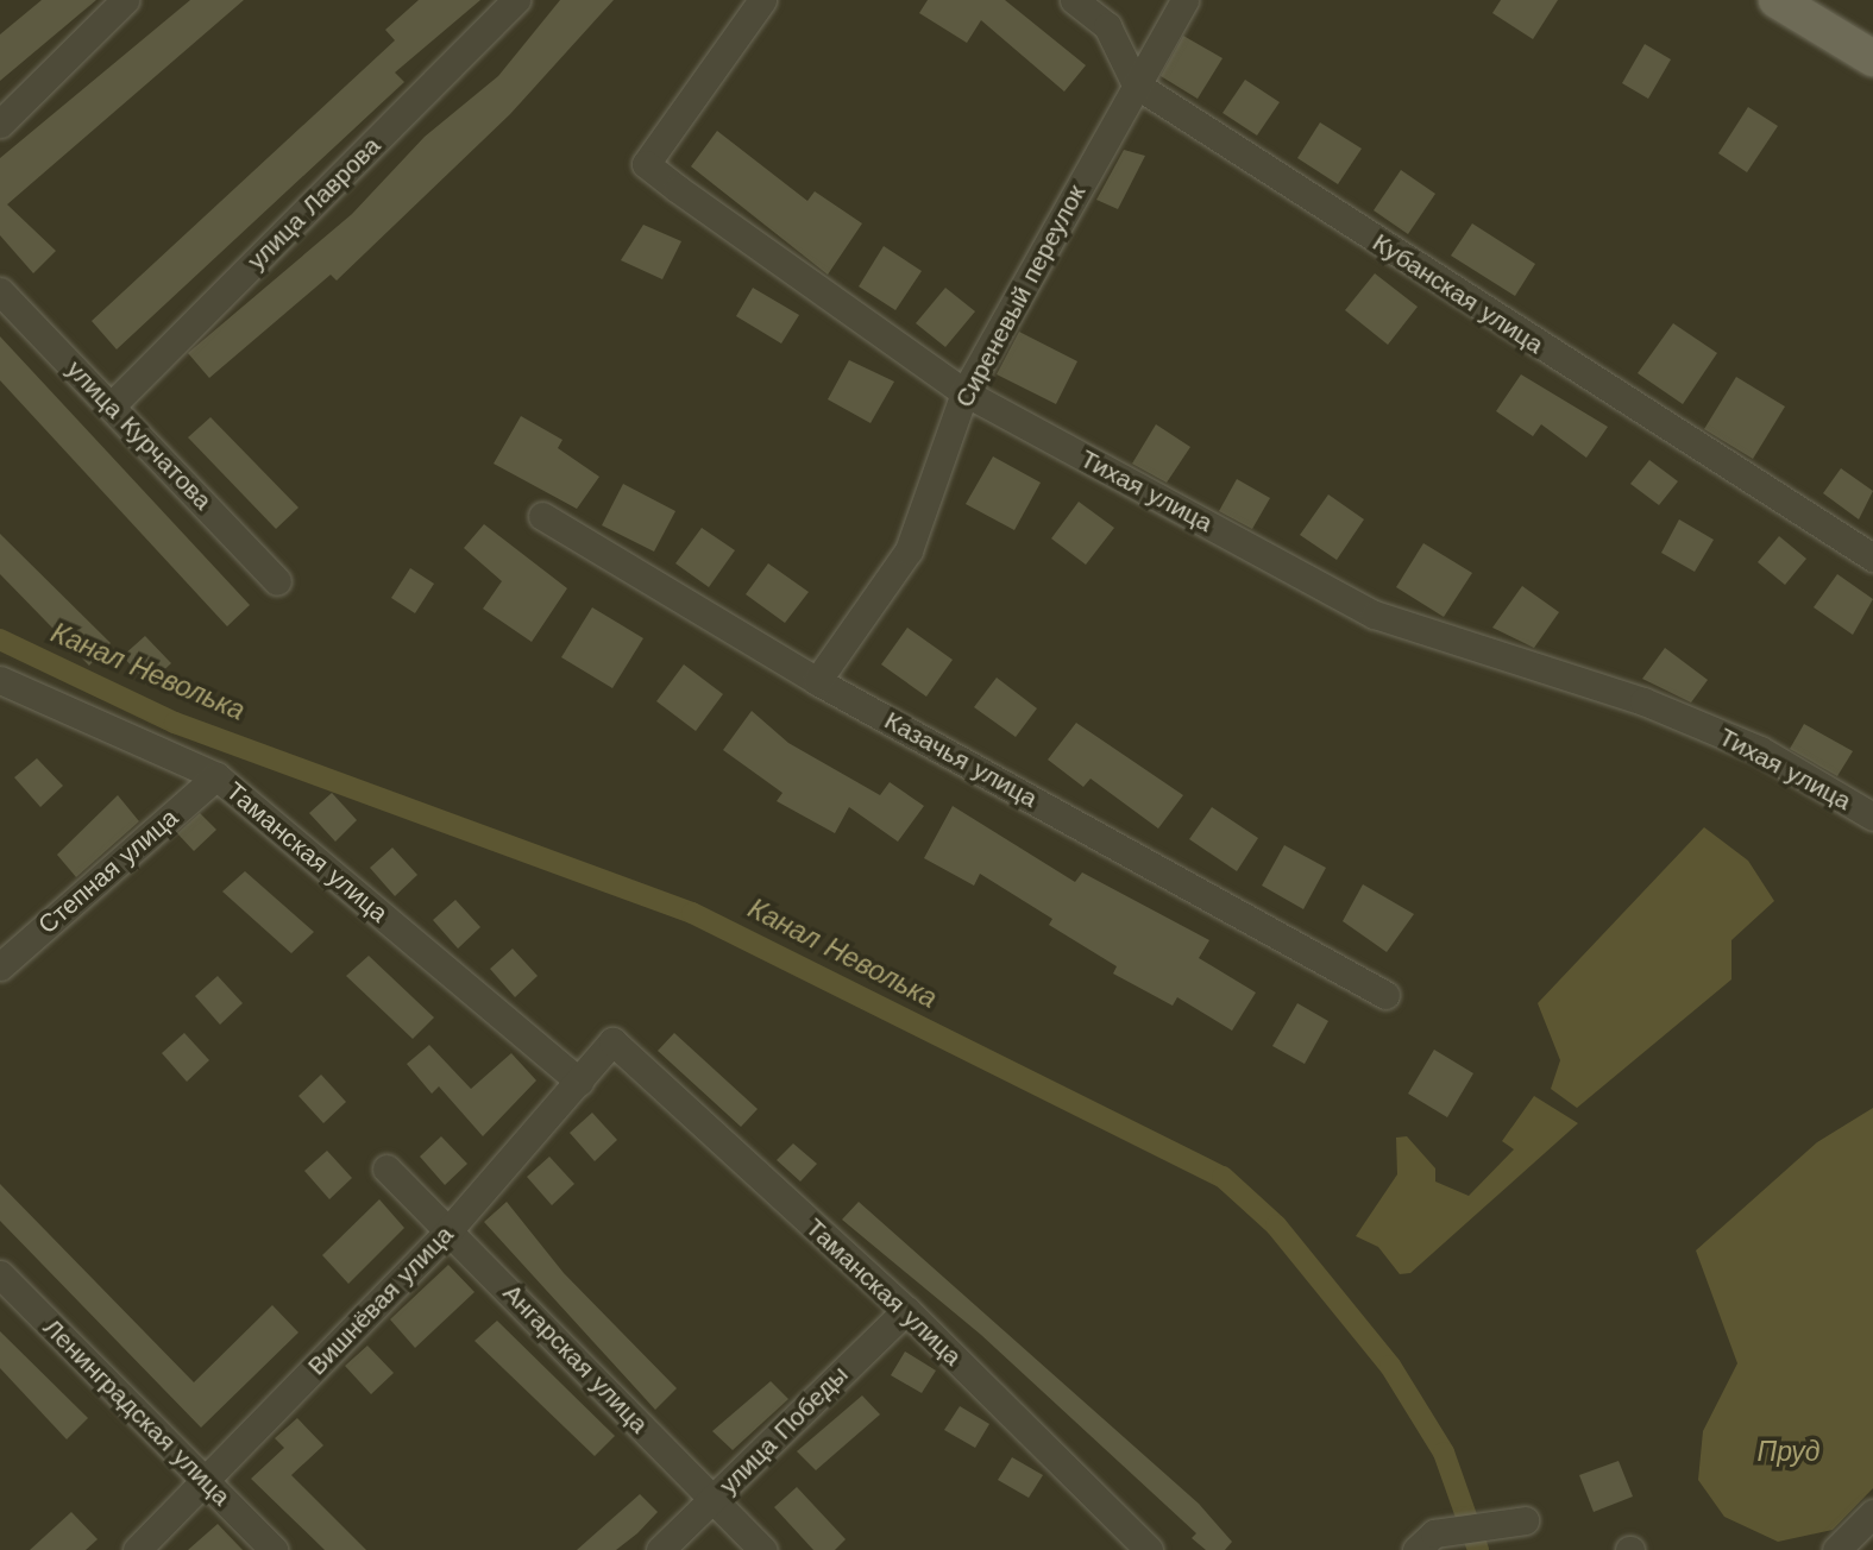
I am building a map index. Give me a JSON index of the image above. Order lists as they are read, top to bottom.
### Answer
{
  "streets": {
    "street": [
      "улица Лаврова",
      "Кубанская улица",
      "Сиреневый переулок",
      "улица Курчатова",
      "Тихая улица",
      "Казачья улица",
      "Таманская улица",
      "Степная улица",
      "Вишнёвая улица",
      "Ангарская улица",
      "Ленинградская улица",
      "улица Победы"
    ]
  },
  "crossings": [
    ["улица Лаврова", "улица Курчатова"],
    ["Кубанская улица", "Сиреневый переулок"],
    ["Сиреневый переулок", "Тихая улица"],
    ["Сиреневый переулок", "Казачья улица"],
    ["Таманская улица", "Степная улица"],
    ["Таманская улица", "Вишнёвая улица"],
    ["Таманская улица", "улица Победы"],
    ["Вишнёвая улица", "Ангарская улица"],
    ["Вишнёвая улица", "Ленинградская улица"],
    ["Ангарская улица", "улица Победы"]
  ],
  "water": ["Канал Неволька", "Пруд"]
}
